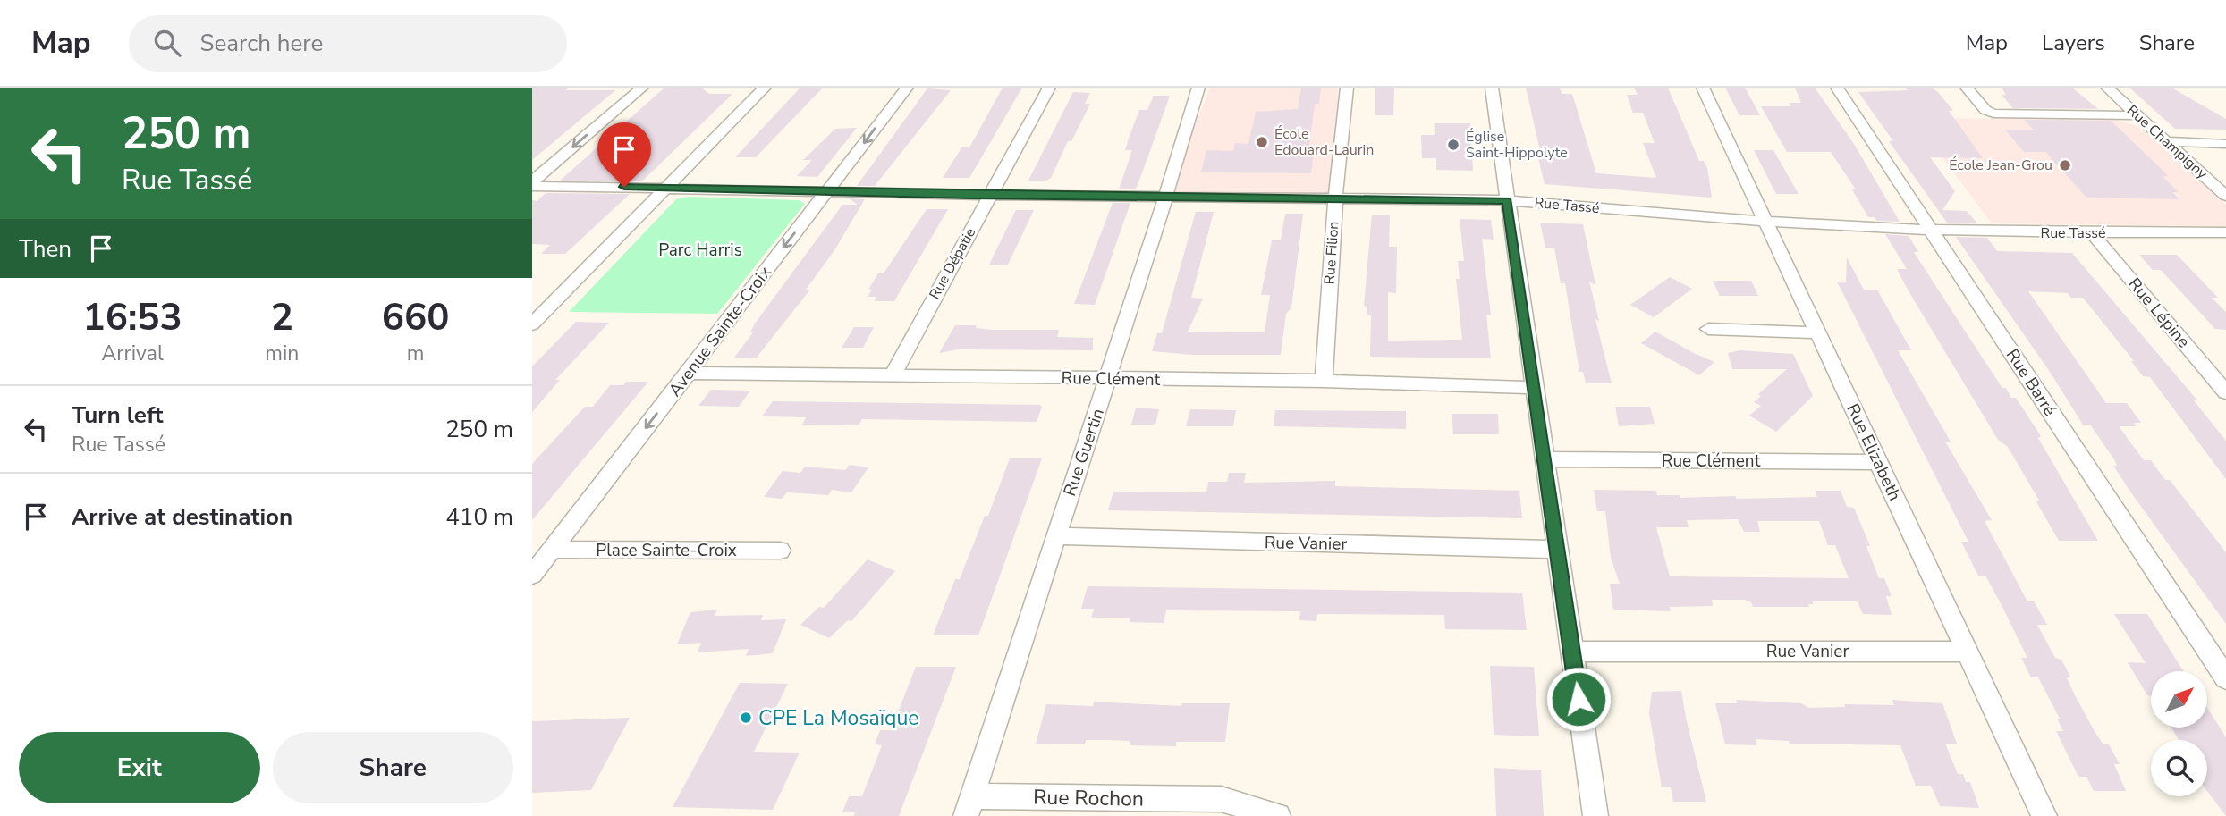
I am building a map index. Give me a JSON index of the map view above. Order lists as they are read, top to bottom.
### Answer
{
  "streets": {
    "street": [
      "Rue Champigny",
      "Rue Tassé",
      "Rue Filion",
      "Rue Dépatie",
      "Rue Lépine",
      "Avenue Sainte-Croix",
      "Rue Clément",
      "Rue Barré",
      "Rue Guertin",
      "Rue Elizabeth",
      "Rue Vanier",
      "Place Sainte-Croix",
      "Rue Rochon"
    ]
  },
  "crossings": [
    ["Rue Tassé", "Rue Filion"],
    ["Rue Tassé", "Rue Dépatie"],
    ["Rue Tassé", "Rue Lépine"],
    ["Rue Tassé", "Avenue Sainte-Croix"],
    ["Rue Tassé", "Rue Barré"],
    ["Rue Tassé", "Rue Guertin"],
    ["Rue Tassé", "Rue Elizabeth"],
    ["Rue Filion", "Rue Clément"],
    ["Rue Dépatie", "Rue Clément"],
    ["Avenue Sainte-Croix", "Rue Clément"],
    ["Avenue Sainte-Croix", "Place Sainte-Croix"],
    ["Rue Clément", "Rue Guertin"],
    ["Rue Clément", "Rue Elizabeth"],
    ["Rue Guertin", "Rue Vanier"],
    ["Rue Guertin", "Rue Rochon"],
    ["Rue Elizabeth", "Rue Vanier"]
  ],
  "parks": ["Parc Harris"],
  "places": [
    "École Edouard-Laurin",
    "Église Saint-Hippolyte",
    "École Jean-Grou",
    "CPE La Mosaïque"
  ],
  "north": "top right",
  "page": {
    "header": "Map",
    "search": "Search here",
    "nav": ["Map", "Layers", "Share"],
    "turn": ["250 m", "Rue Tassé"],
    "then": "Then",
    "eta": [
      "16:53",
      "Arrival",
      "2",
      "min",
      "660",
      "m"
    ],
    "list": [
      {
        "name": "Turn left",
        "note": "Rue Tassé",
        "value": "250 m"
      },
      {
        "name": "Arrive at destination",
        "value": "410 m"
      }
    ],
    "buttons": ["Exit", "Share"]
  }
}
